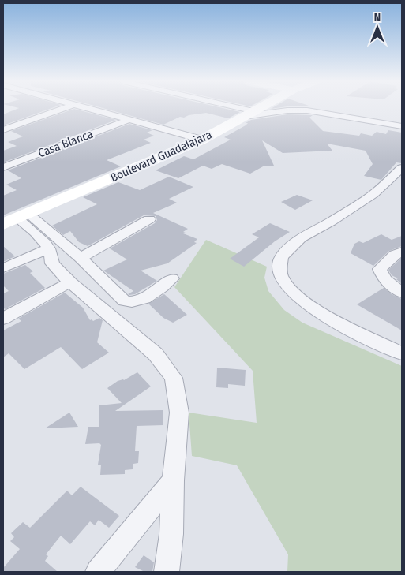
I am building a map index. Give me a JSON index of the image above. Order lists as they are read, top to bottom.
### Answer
{
  "streets": {
    "main road": ["Boulevard Guadalajara"],
    "street": ["Casa Blanca"]
  },
  "north": "top"
}
